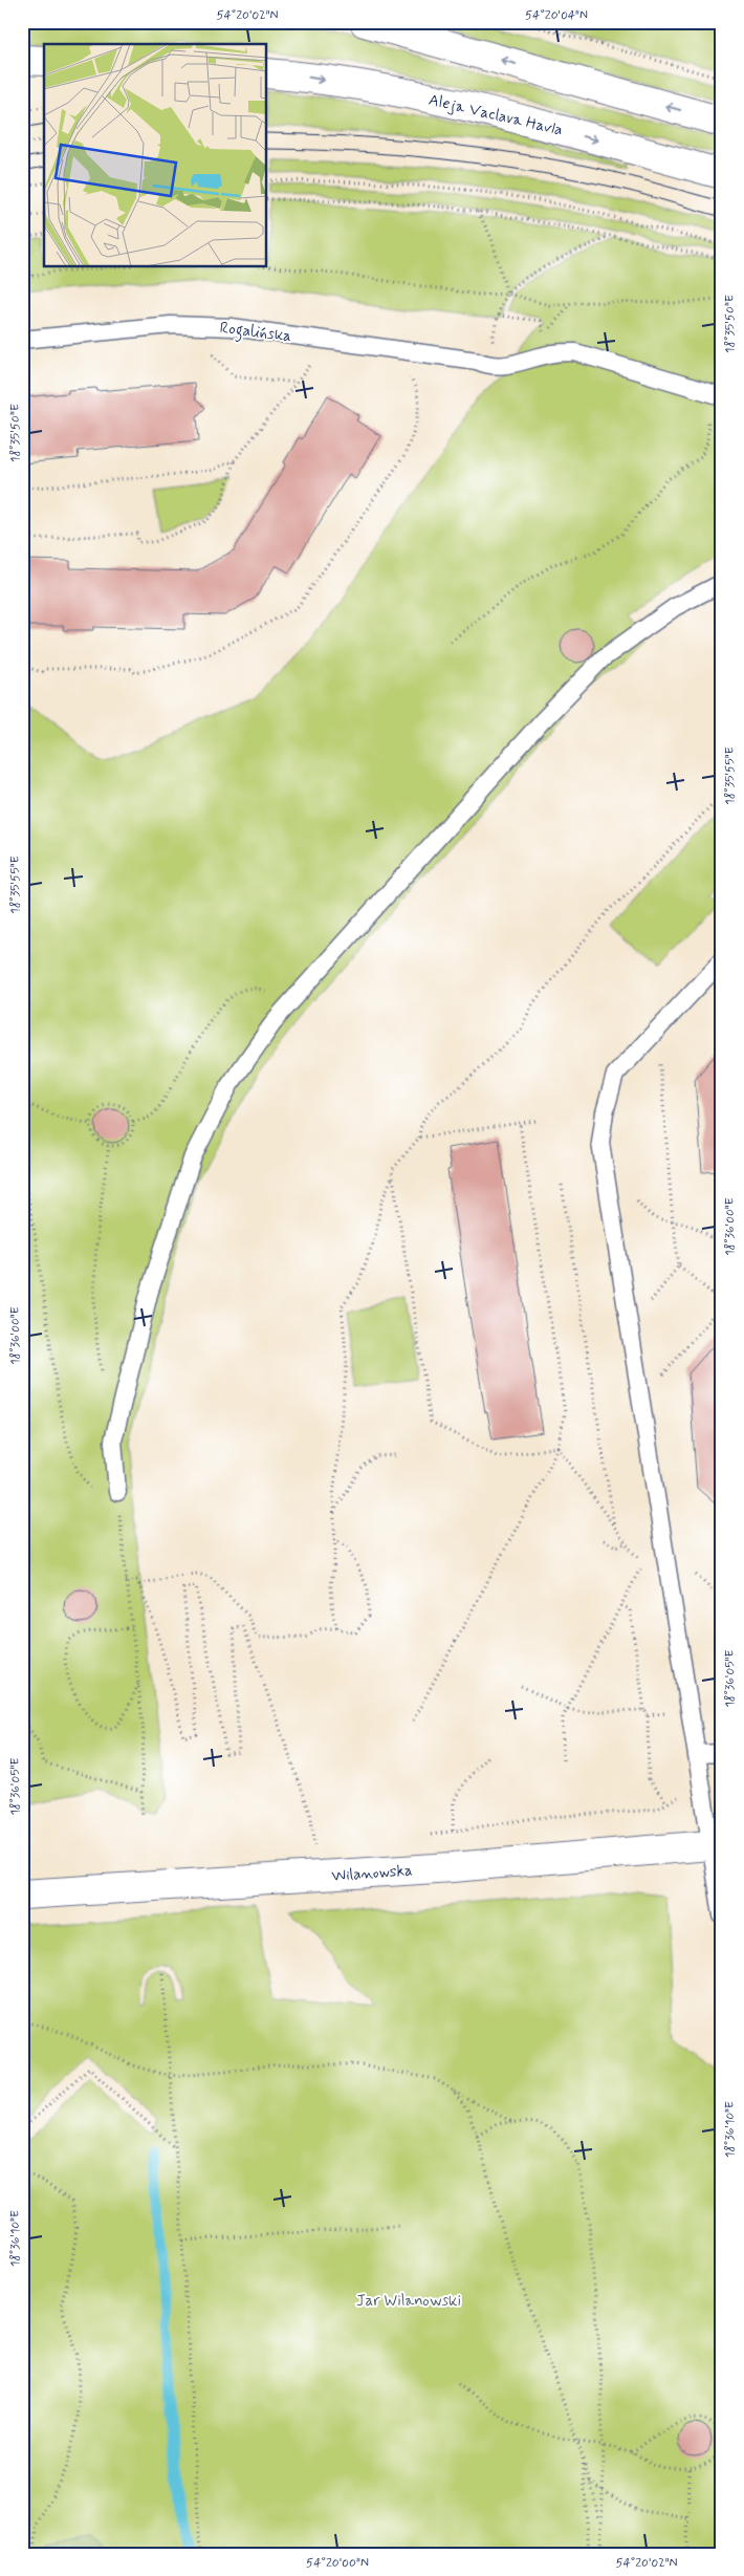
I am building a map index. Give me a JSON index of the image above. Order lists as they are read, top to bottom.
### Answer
{
  "streets": {
    "main road": ["Aleja Vaclava Havla", "Wilanowska"],
    "lane": ["Rogalińska"]
  },
  "parks": ["Jar Wilanowski"],
  "coordinates": [
    "54°20'02\"N",
    "54°20'04\"N",
    "18°35'50\"E",
    "18°35'55\"E",
    "18°36'00\"E",
    "18°36'05\"E",
    "18°36'10\"E",
    "54°20'00\"N"
  ]
}
